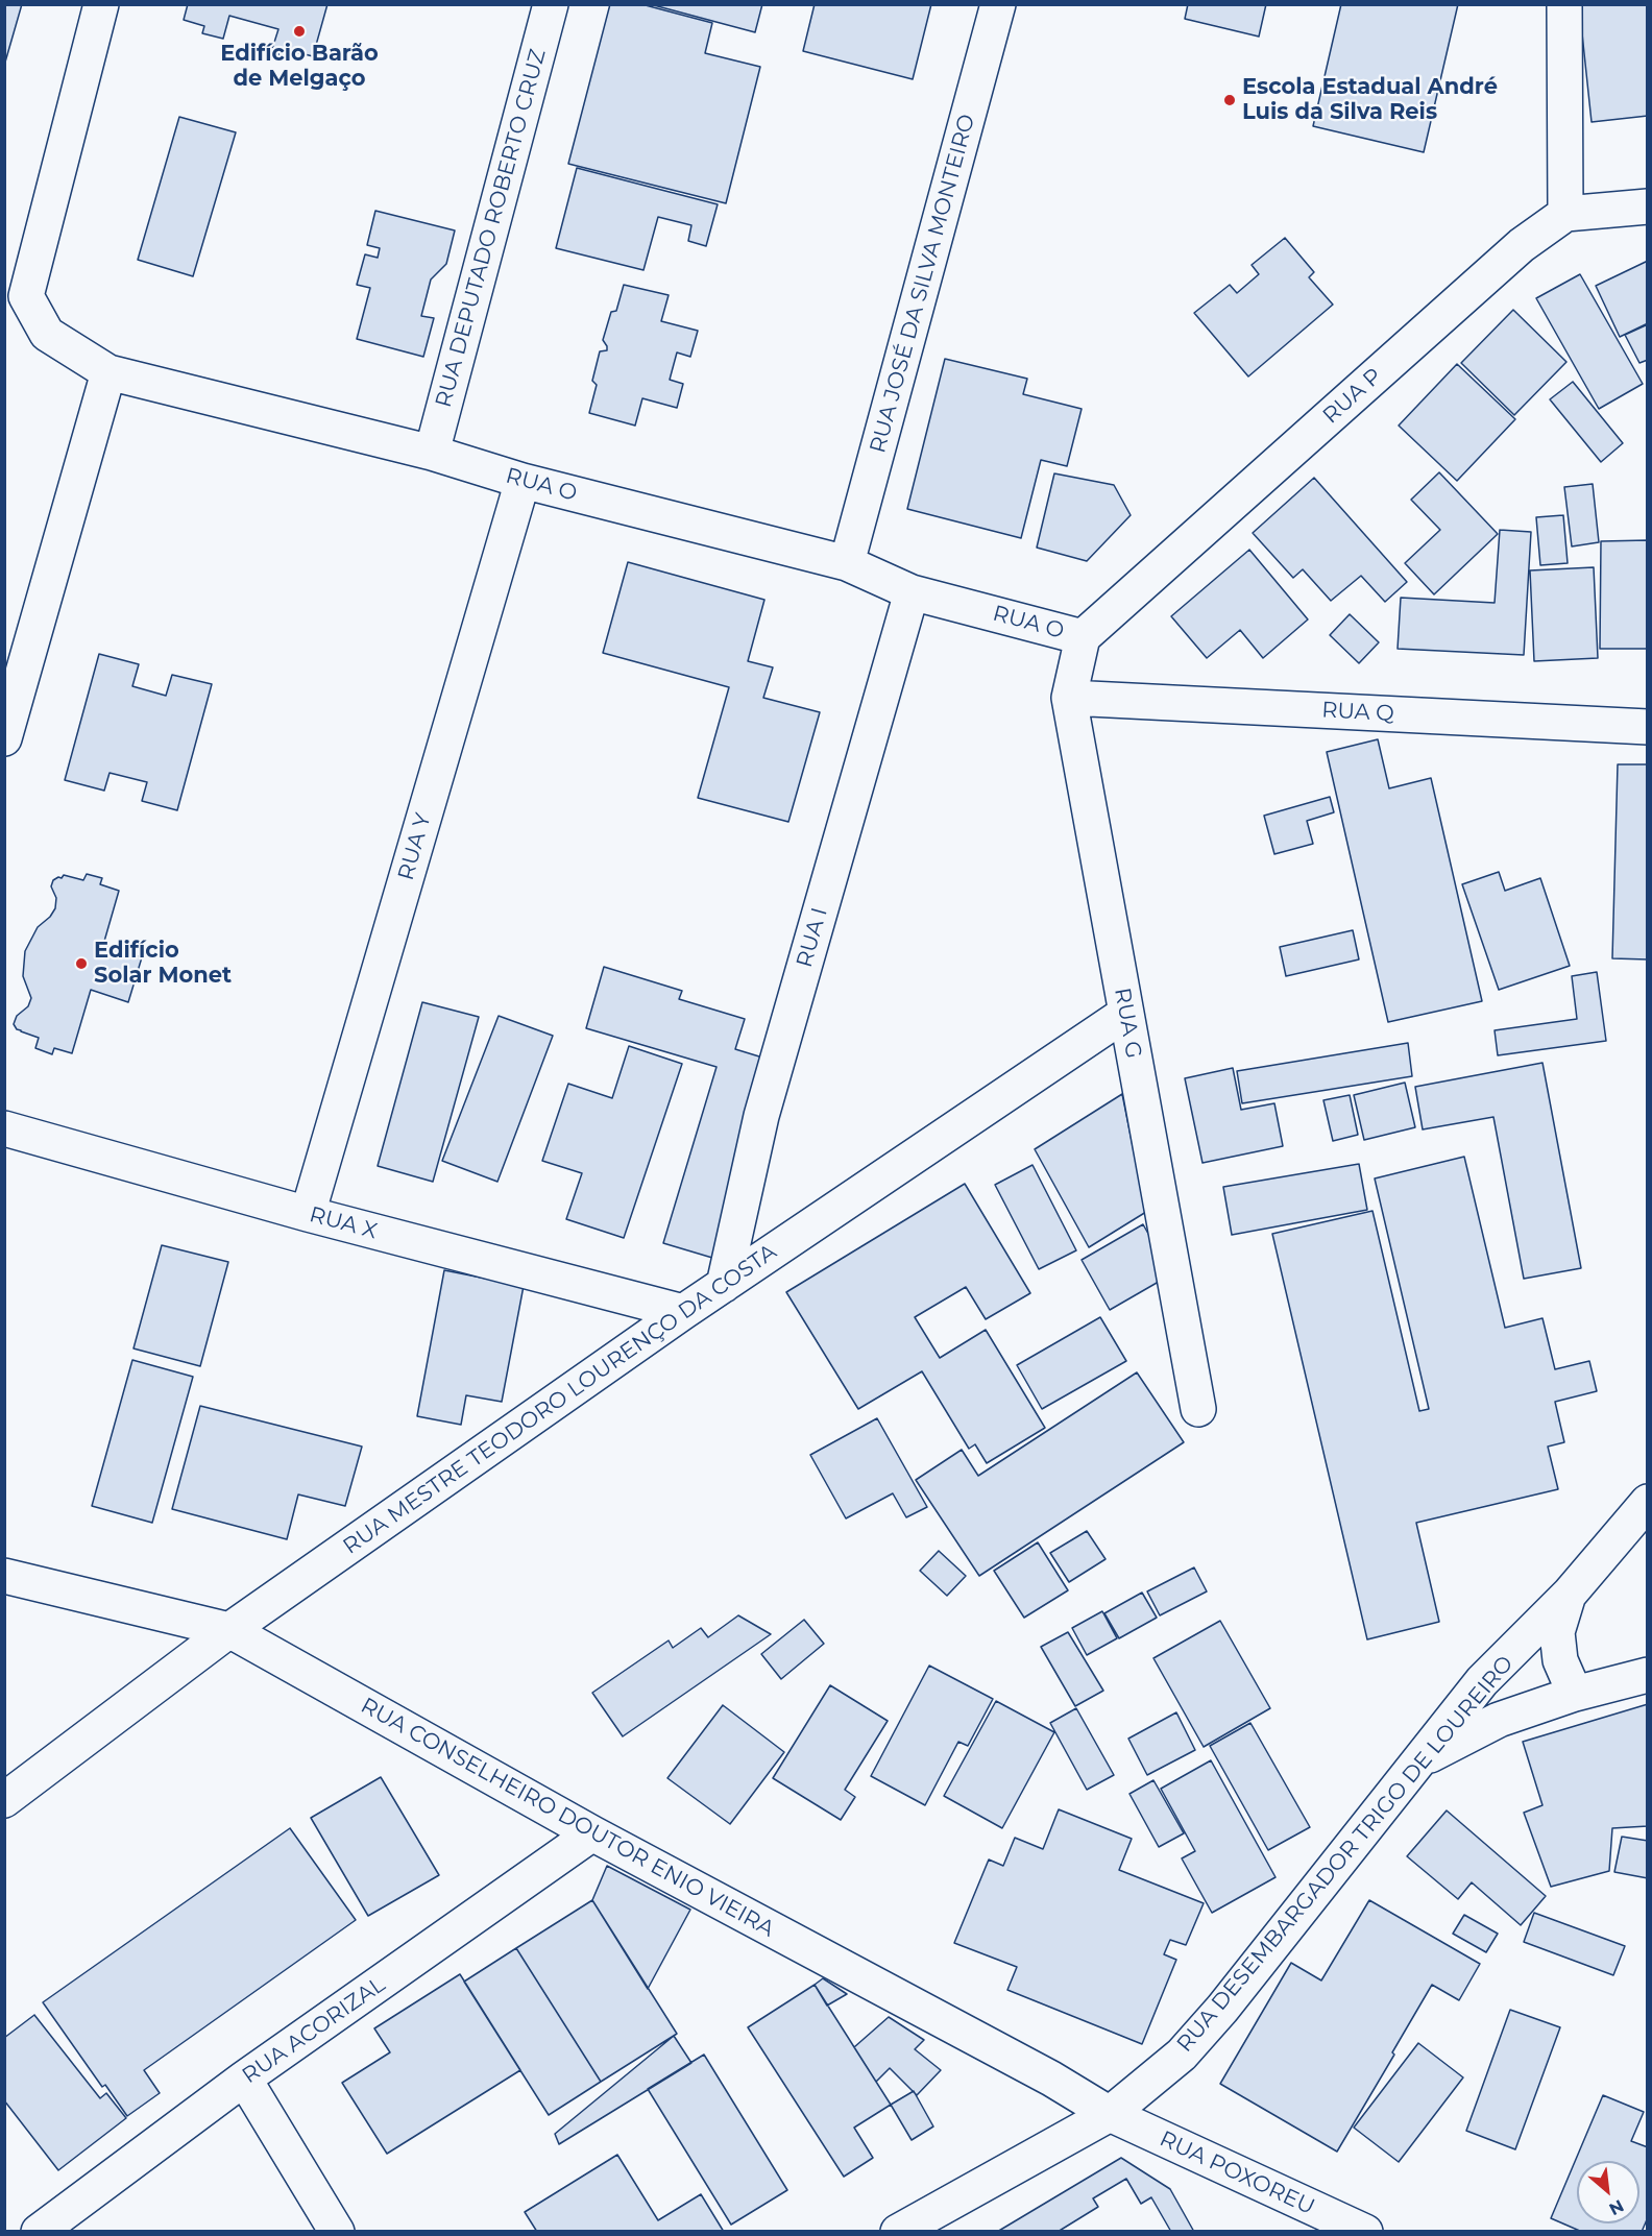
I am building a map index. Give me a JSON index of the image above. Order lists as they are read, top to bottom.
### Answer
{
  "streets": {
    "street": [
      "RUA DEPUTADO ROBERTO CRUZ",
      "RUA JOSÉ DA SILVA MONTEIRO",
      "RUA P",
      "RUA O",
      "RUA Q",
      "RUA Y",
      "RUA I",
      "RUA G",
      "RUA X",
      "RUA MESTRE TEODORO LOURENÇO DA COSTA",
      "RUA CONSELHEIRO DOUTOR ENIO VIEIRA",
      "RUA DESEMBARGADOR TRIGO DE LOUREIRO",
      "RUA ACORIZAL",
      "RUA POXOREU"
    ]
  },
  "crossings": [
    ["RUA DEPUTADO ROBERTO CRUZ", "RUA O"],
    ["RUA JOSÉ DA SILVA MONTEIRO", "RUA O"],
    ["RUA P", "RUA O"],
    ["RUA P", "RUA G"],
    ["RUA O", "RUA Y"],
    ["RUA O", "RUA I"],
    ["RUA O", "RUA G"],
    ["RUA Q", "RUA G"],
    ["RUA Y", "RUA X"],
    ["RUA I", "RUA MESTRE TEODORO LOURENÇO DA COSTA"],
    ["RUA G", "RUA MESTRE TEODORO LOURENÇO DA COSTA"],
    ["RUA X", "RUA MESTRE TEODORO LOURENÇO DA COSTA"],
    ["RUA MESTRE TEODORO LOURENÇO DA COSTA", "RUA CONSELHEIRO DOUTOR ENIO VIEIRA"],
    ["RUA CONSELHEIRO DOUTOR ENIO VIEIRA", "RUA DESEMBARGADOR TRIGO DE LOUREIRO"],
    ["RUA CONSELHEIRO DOUTOR ENIO VIEIRA", "RUA ACORIZAL"],
    ["RUA CONSELHEIRO DOUTOR ENIO VIEIRA", "RUA POXOREU"],
    ["RUA DESEMBARGADOR TRIGO DE LOUREIRO", "RUA POXOREU"]
  ],
  "places": ["Edifício Barão de Melgaço", "Escola Estadual André Luis da Silva Reis", "Edifício Solar Monet"],
  "north": "bottom right"
}
